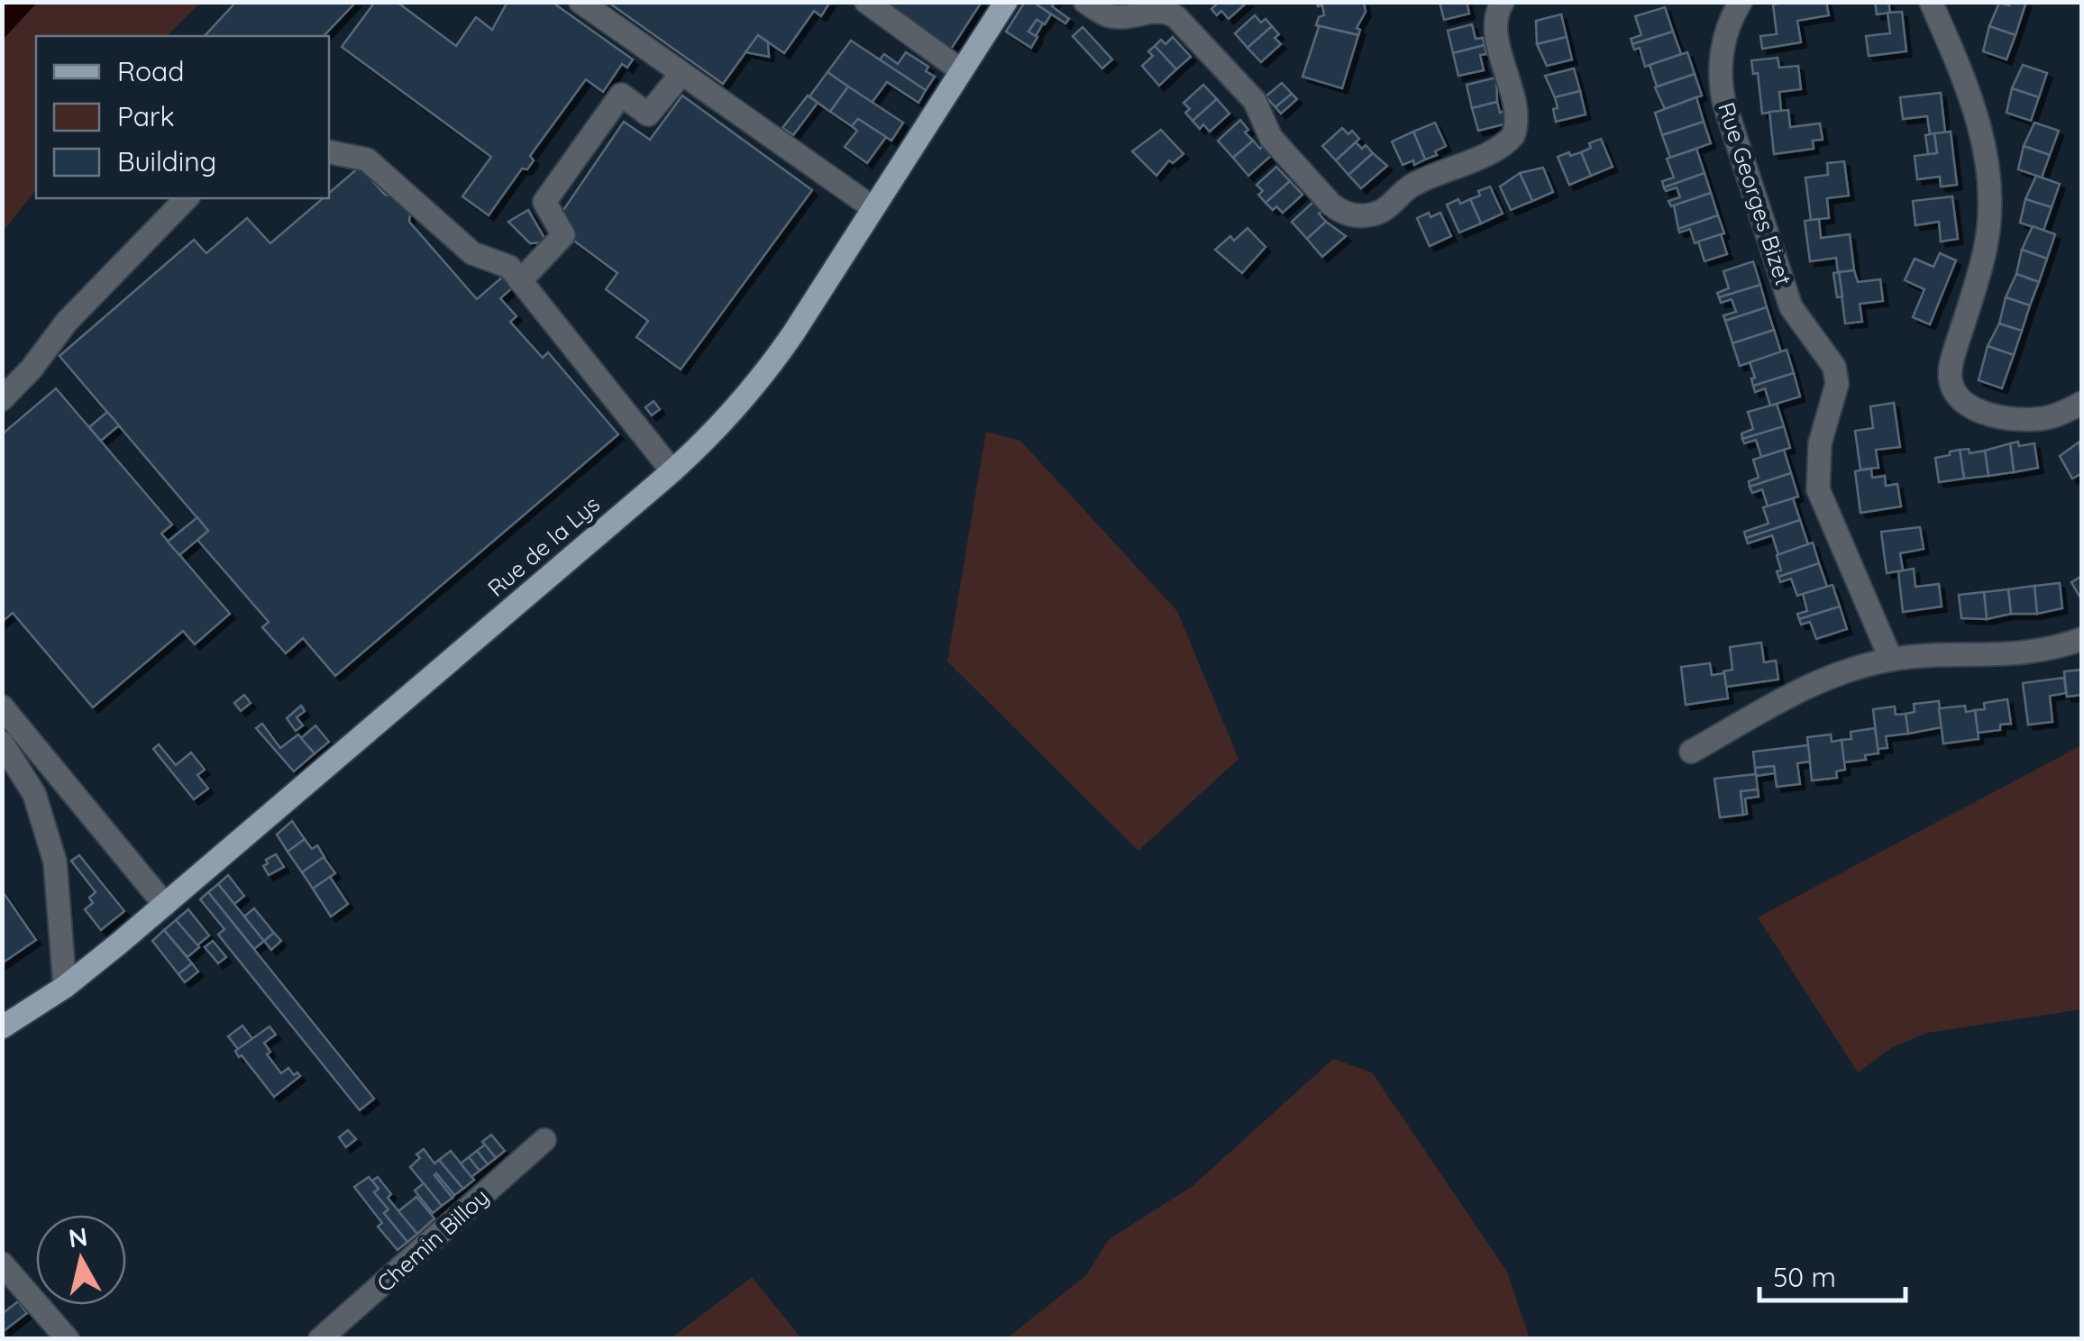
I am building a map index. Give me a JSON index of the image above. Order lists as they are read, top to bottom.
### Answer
{
  "streets": {
    "main road": ["Rue de la Lys"],
    "street": ["Rue Georges Bizet", "Chemin Billoy"]
  },
  "legend": ["Road", "Park", "Building"],
  "scale_bar": "50 m",
  "north": "top"
}
